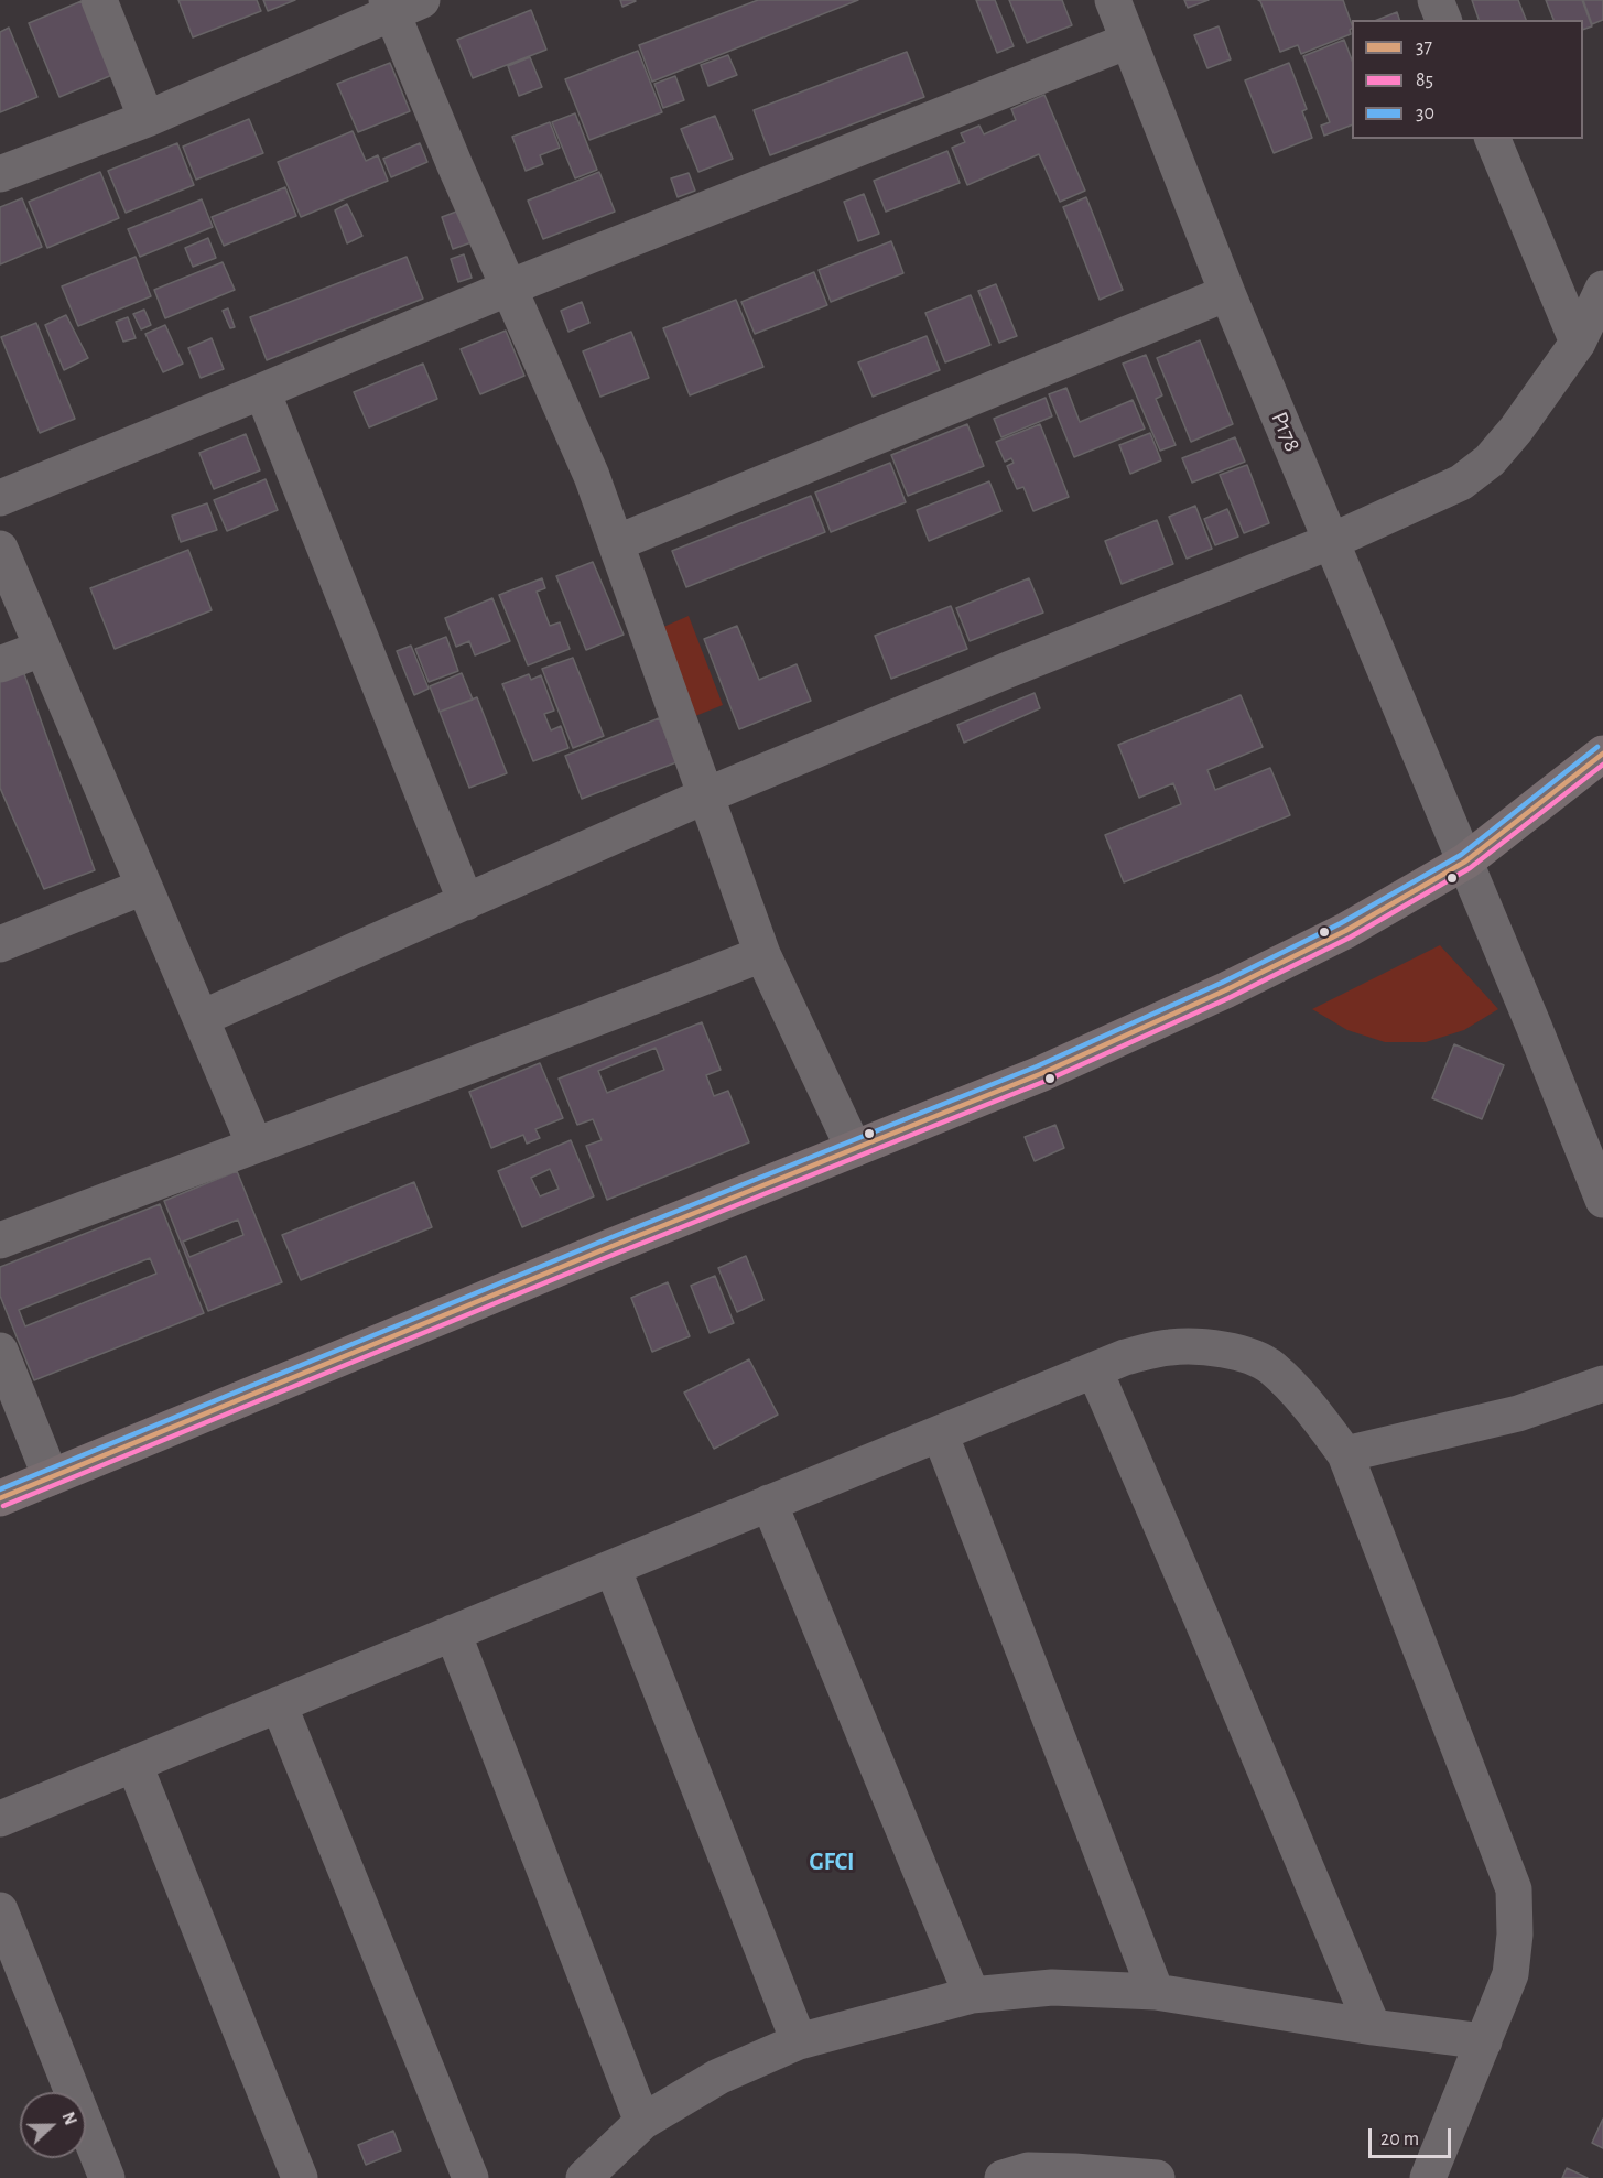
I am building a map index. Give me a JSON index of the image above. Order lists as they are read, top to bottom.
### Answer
{
  "streets": {
    "street": ["P178"]
  },
  "districts": ["GFCI"],
  "lines": ["transit line 30", "transit line 37", "transit line 85"],
  "legend": ["37", "85", "30"],
  "scale_bar": "20 m",
  "north": "right"
}
